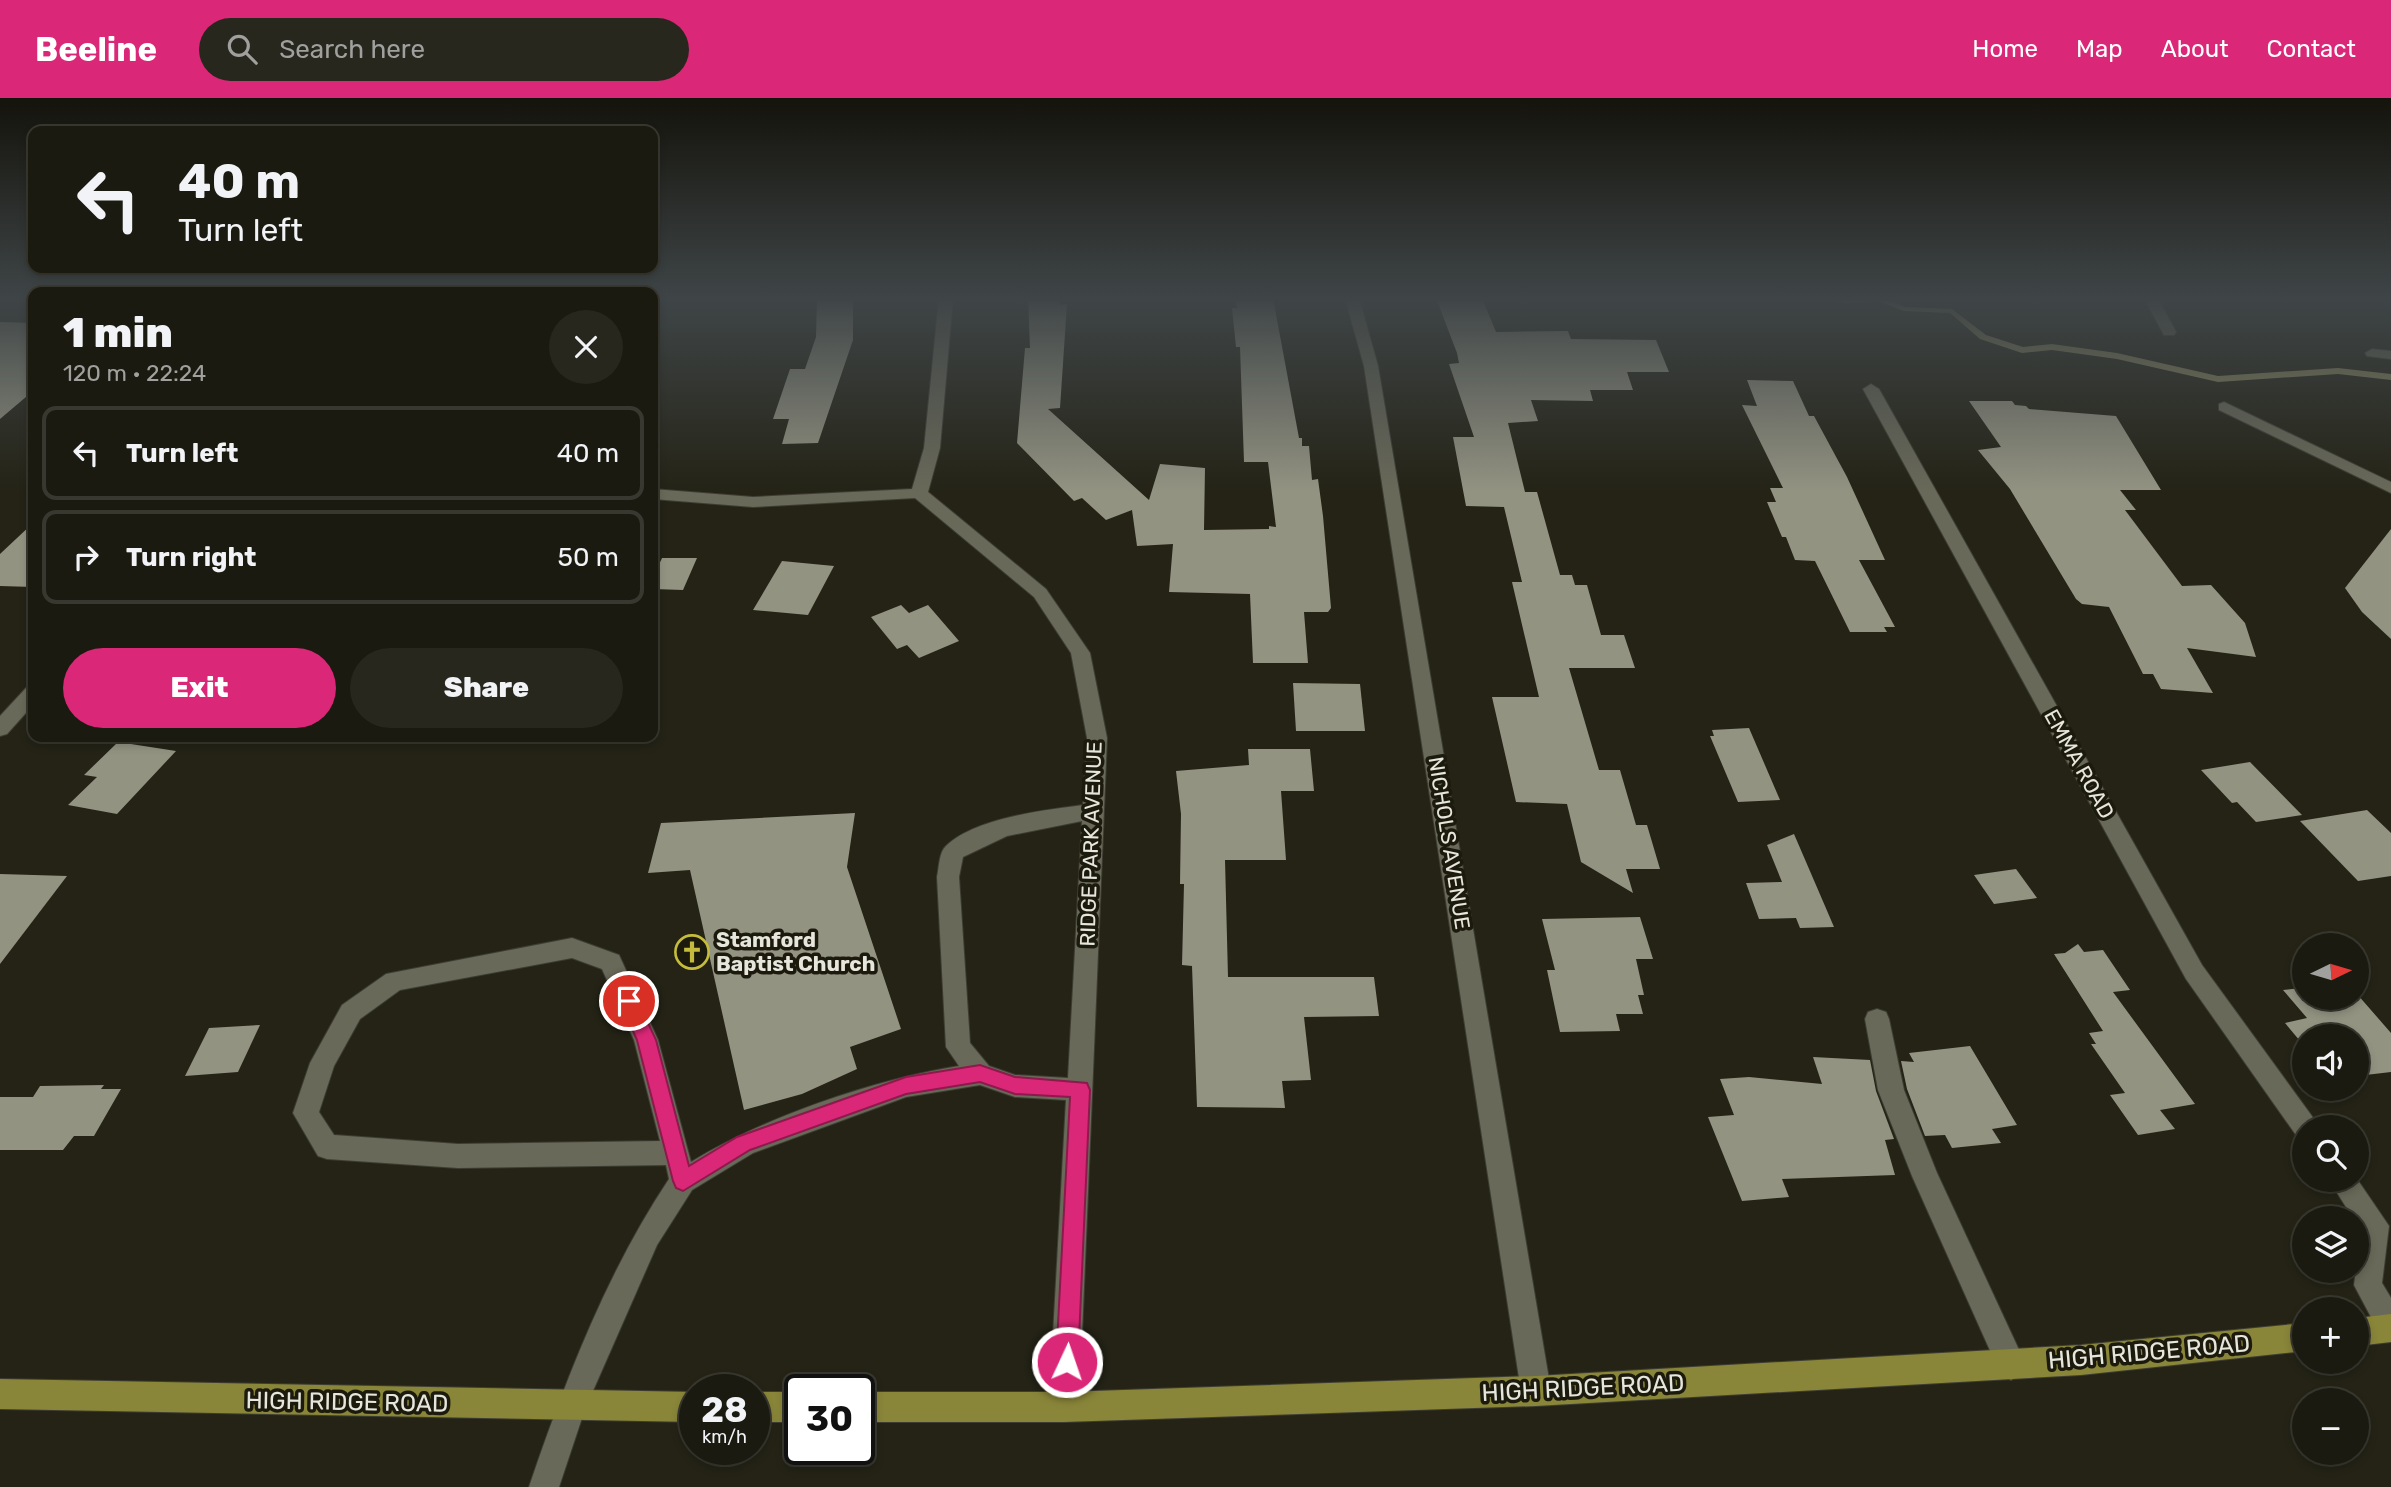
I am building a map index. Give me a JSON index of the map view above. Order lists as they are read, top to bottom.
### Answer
{
  "streets": {
    "main road": ["HIGH RIDGE ROAD"],
    "street": ["EMMA ROAD", "NICHOLS AVENUE", "RIDGE PARK AVENUE"]
  },
  "crossings": [
    ["NICHOLS AVENUE", "HIGH RIDGE ROAD"],
    ["RIDGE PARK AVENUE", "HIGH RIDGE ROAD"]
  ],
  "places": {
    "church": ["Stamford Baptist Church"]
  },
  "north": "right",
  "page": {
    "header": "Beeline",
    "search": "Search here",
    "nav": [
      "Home",
      "Map",
      "About",
      "Contact"
    ],
    "turn": ["40 m", "Turn left"],
    "heading": ["1 min", "120 m · 22:24"],
    "list": [
      {
        "name": "Turn left",
        "value": "40 m"
      },
      {
        "name": "Turn right",
        "value": "50 m"
      }
    ],
    "buttons": ["Exit", "Share"],
    "map_buttons": ["+", "−"],
    "speed": "28 km/h",
    "limit": "30"
  }
}
